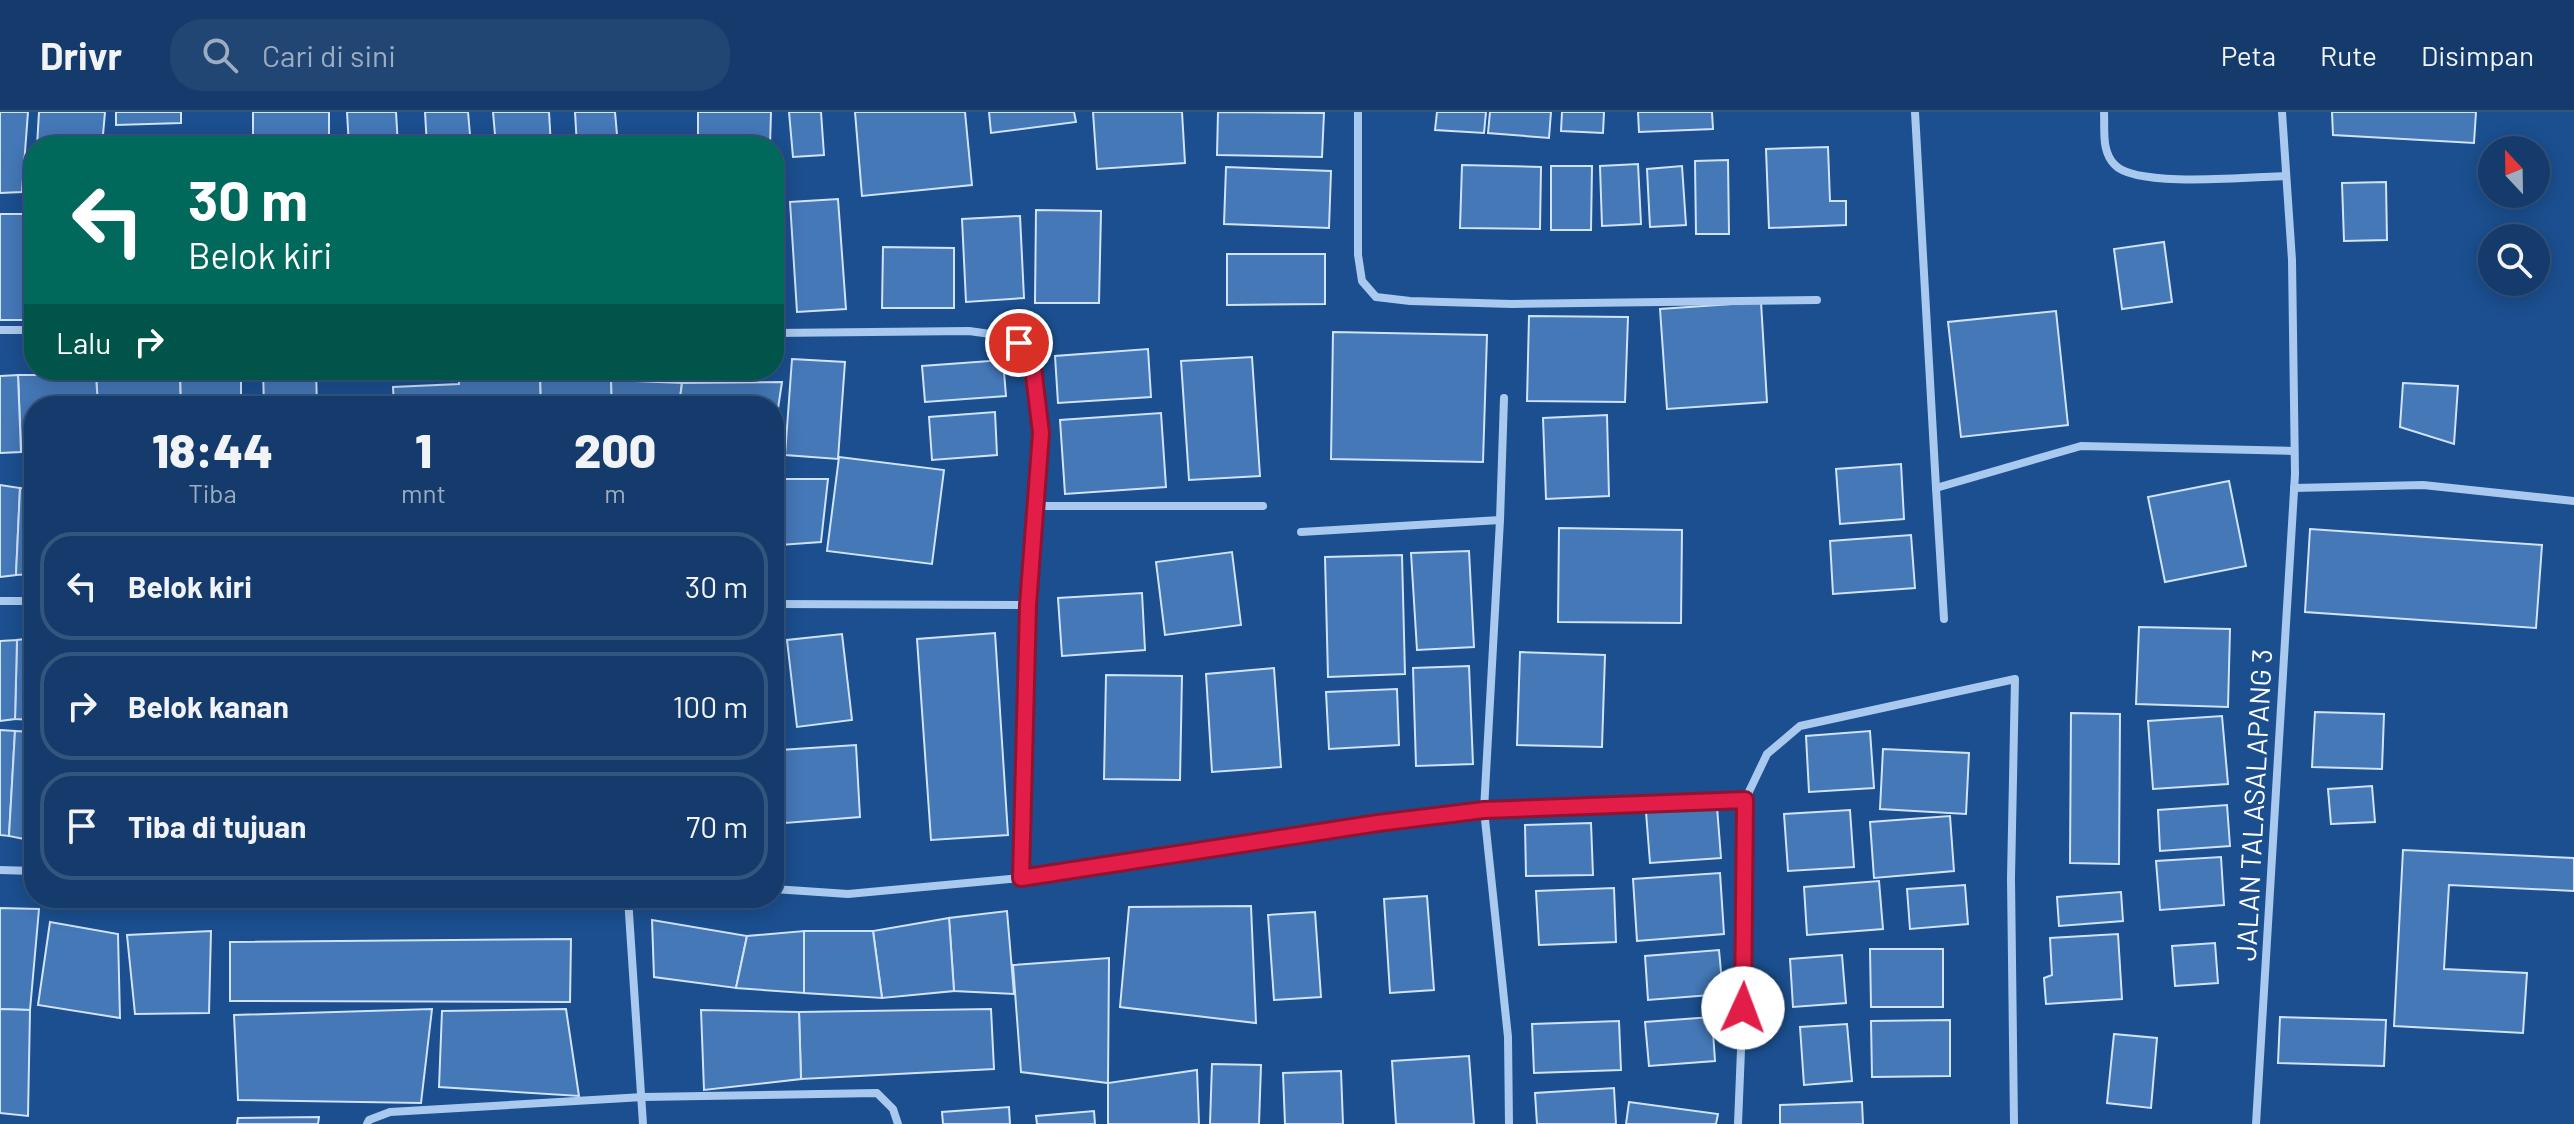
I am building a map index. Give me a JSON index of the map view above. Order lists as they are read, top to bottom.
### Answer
{
  "streets": {
    "street": ["JALAN TALASALAPANG 3"]
  },
  "north": "top",
  "page": {
    "header": "Drivr",
    "search": "Cari di sini",
    "nav": ["Peta", "Rute", "Disimpan"],
    "turn": ["30 m", "Belok kiri"],
    "then": "Lalu",
    "eta": [
      "18:44",
      "Tiba",
      "1",
      "mnt",
      "200",
      "m"
    ],
    "list": [
      {
        "name": "Belok kiri",
        "value": "30 m"
      },
      {
        "name": "Belok kanan",
        "value": "100 m"
      },
      {
        "name": "Tiba di tujuan",
        "value": "70 m"
      }
    ]
  }
}
